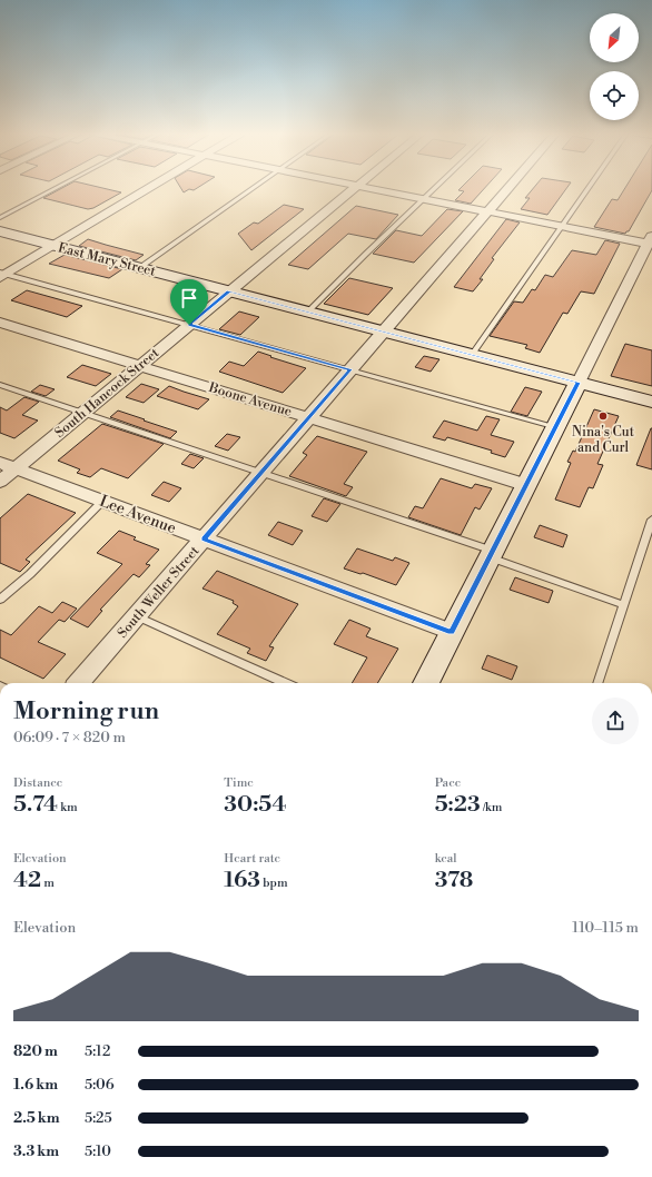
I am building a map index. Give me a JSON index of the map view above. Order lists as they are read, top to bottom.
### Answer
{
  "streets": {
    "main road": ["East Mary Street"],
    "street": [
      "South Hancock Street",
      "Boone Avenue",
      "Lee Avenue",
      "South Weller Street"
    ]
  },
  "crossings": [
    ["East Mary Street", "South Hancock Street"],
    ["East Mary Street", "South Weller Street"],
    ["South Hancock Street", "Boone Avenue"],
    ["South Hancock Street", "Lee Avenue"],
    ["Boone Avenue", "South Weller Street"],
    ["Lee Avenue", "South Weller Street"]
  ],
  "places": ["Nina's Cut and Curl"],
  "north": "bottom left",
  "page": {
    "heading": ["Morning run", "06:09 · 7 × 820 m"],
    "stats": [
      ["Distance", "5.74 km"],
      ["Time", "30:54"],
      ["Pace", "5:23 /km"],
      ["Elevation", "42 m"],
      ["Heart rate", "163 bpm"],
      ["kcal", "378"]
    ],
    "chart": ["Elevation", "110–115 m"],
    "list": [
      {
        "name": "820 m",
        "note": "5:12"
      },
      {
        "name": "1.6 km",
        "note": "5:06"
      },
      {
        "name": "2.5 km",
        "note": "5:25"
      },
      {
        "name": "3.3 km",
        "note": "5:10"
      }
    ]
  }
}
